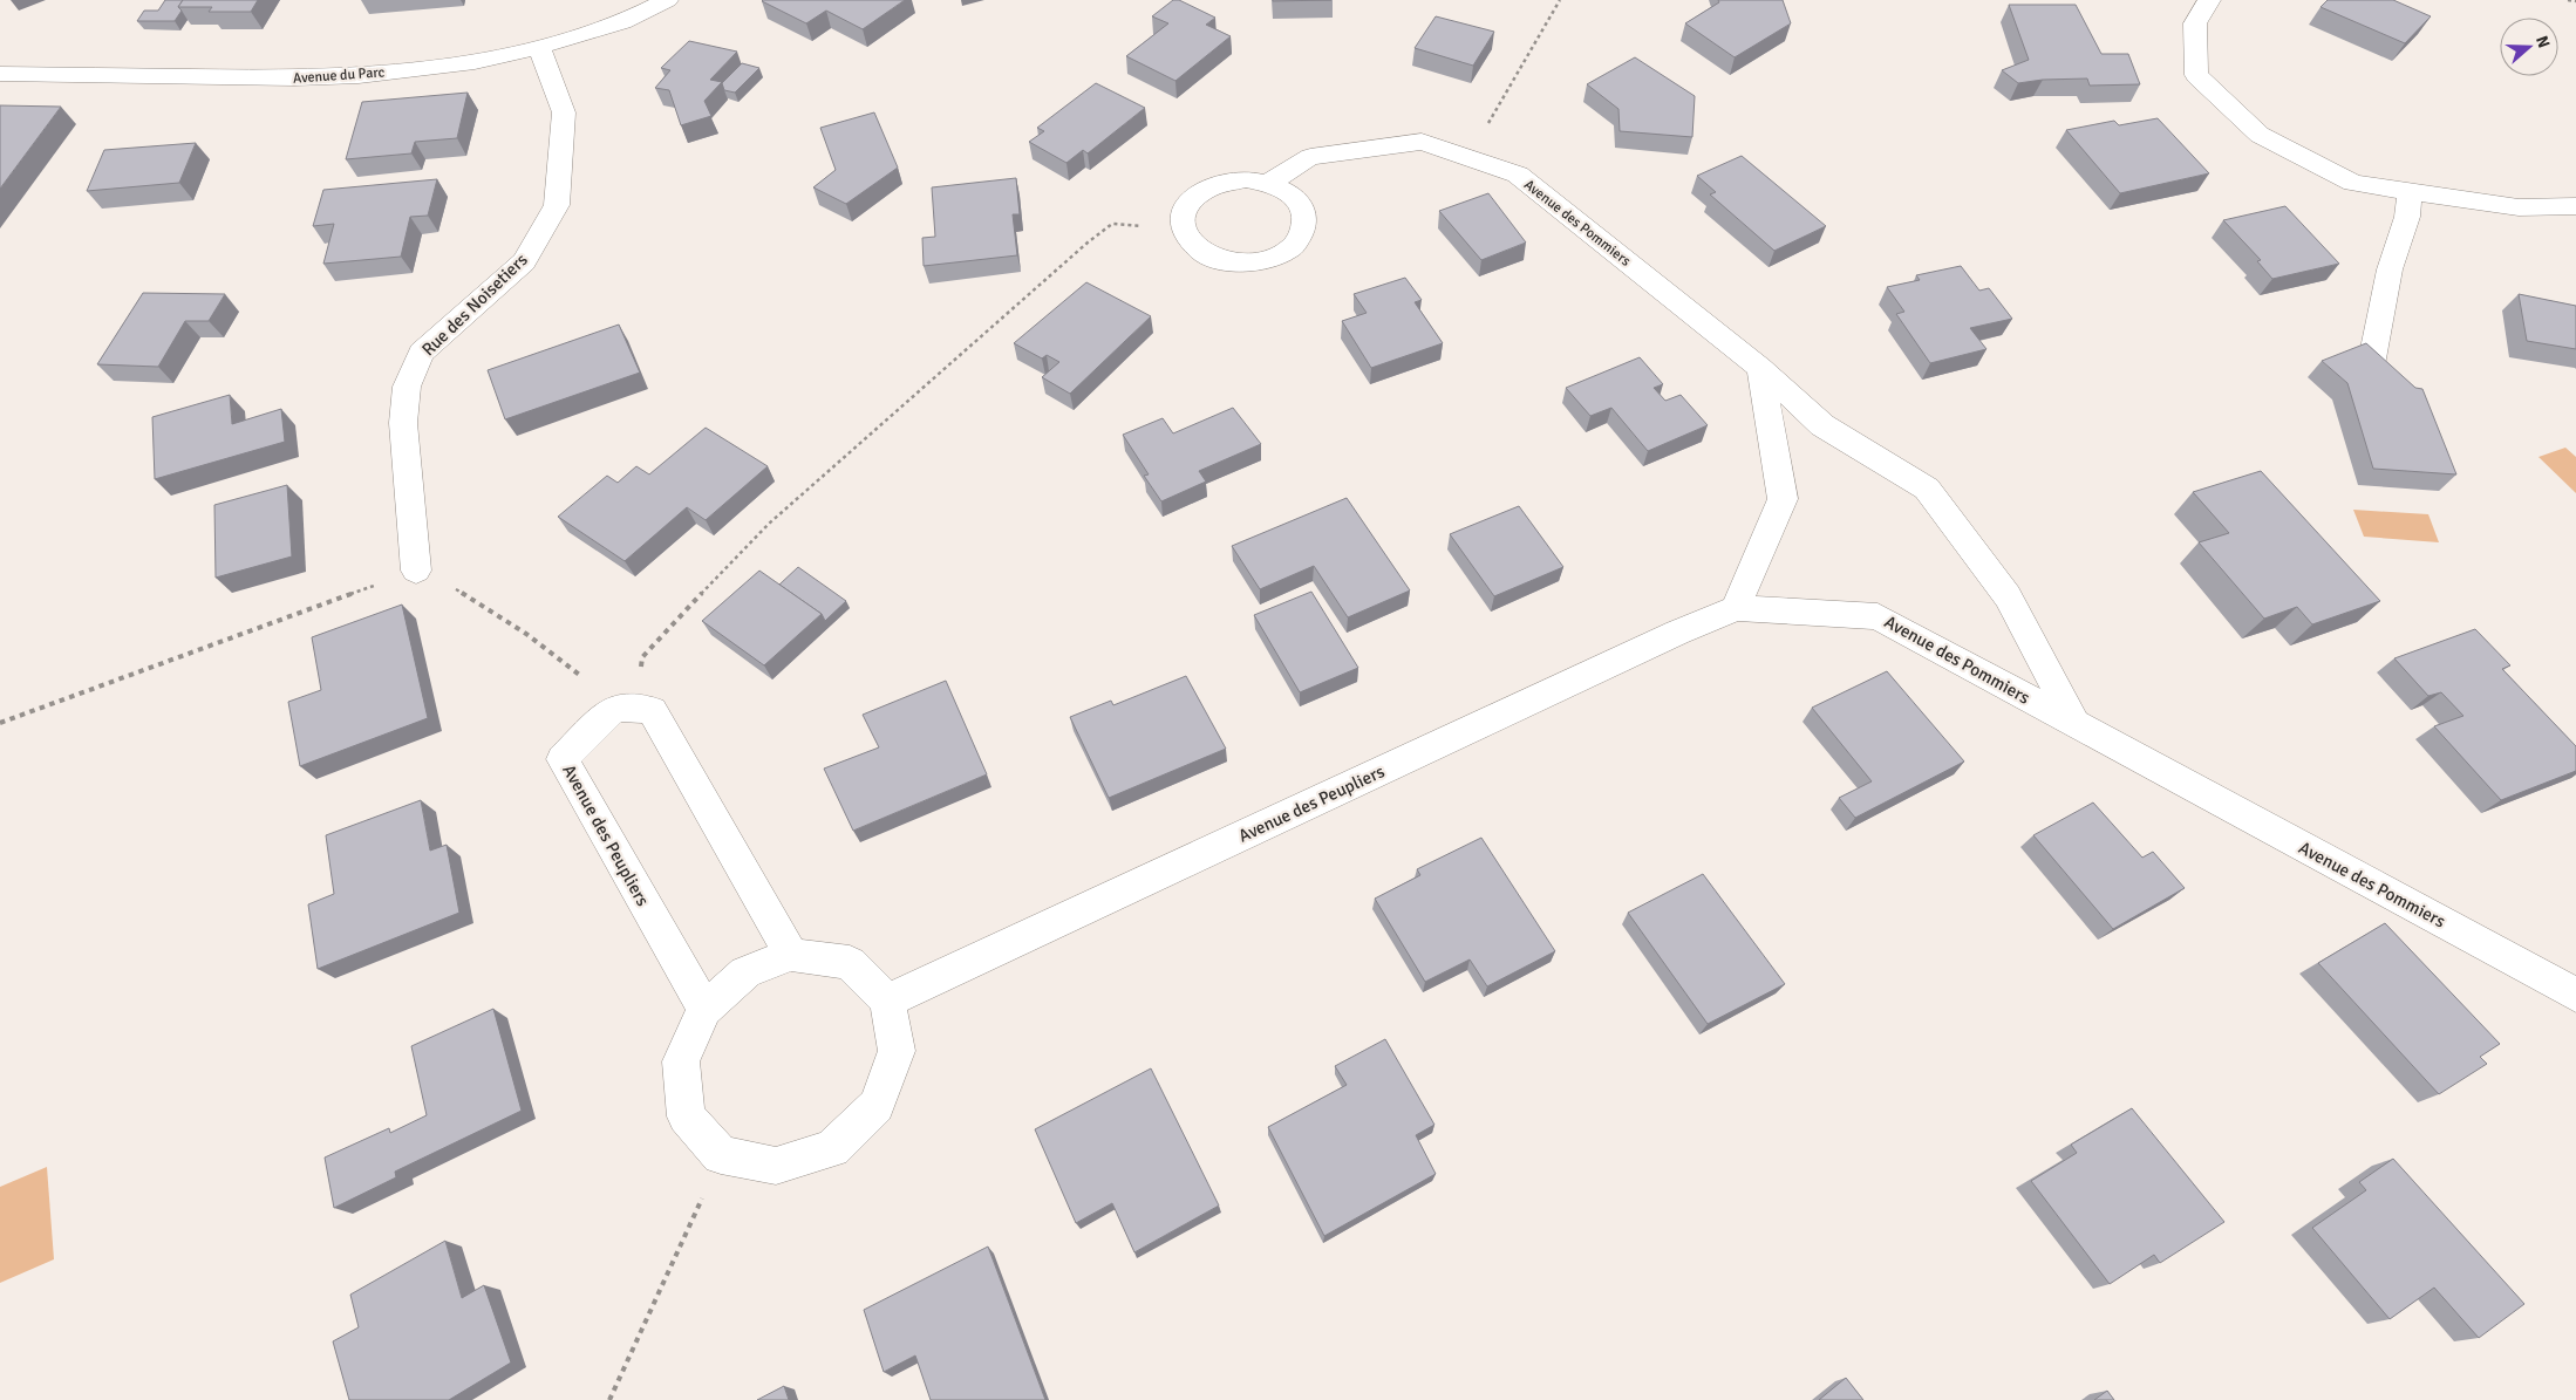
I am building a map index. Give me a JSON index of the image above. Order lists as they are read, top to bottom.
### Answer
{
  "streets": {
    "street": [
      "Avenue du Parc",
      "Avenue des Pommiers",
      "Rue des Noisetiers",
      "Avenue des Peupliers"
    ]
  },
  "crossings": [
    ["Avenue du Parc", "Rue des Noisetiers"],
    ["Avenue des Pommiers", "Avenue des Peupliers"]
  ],
  "north": "right"
}
